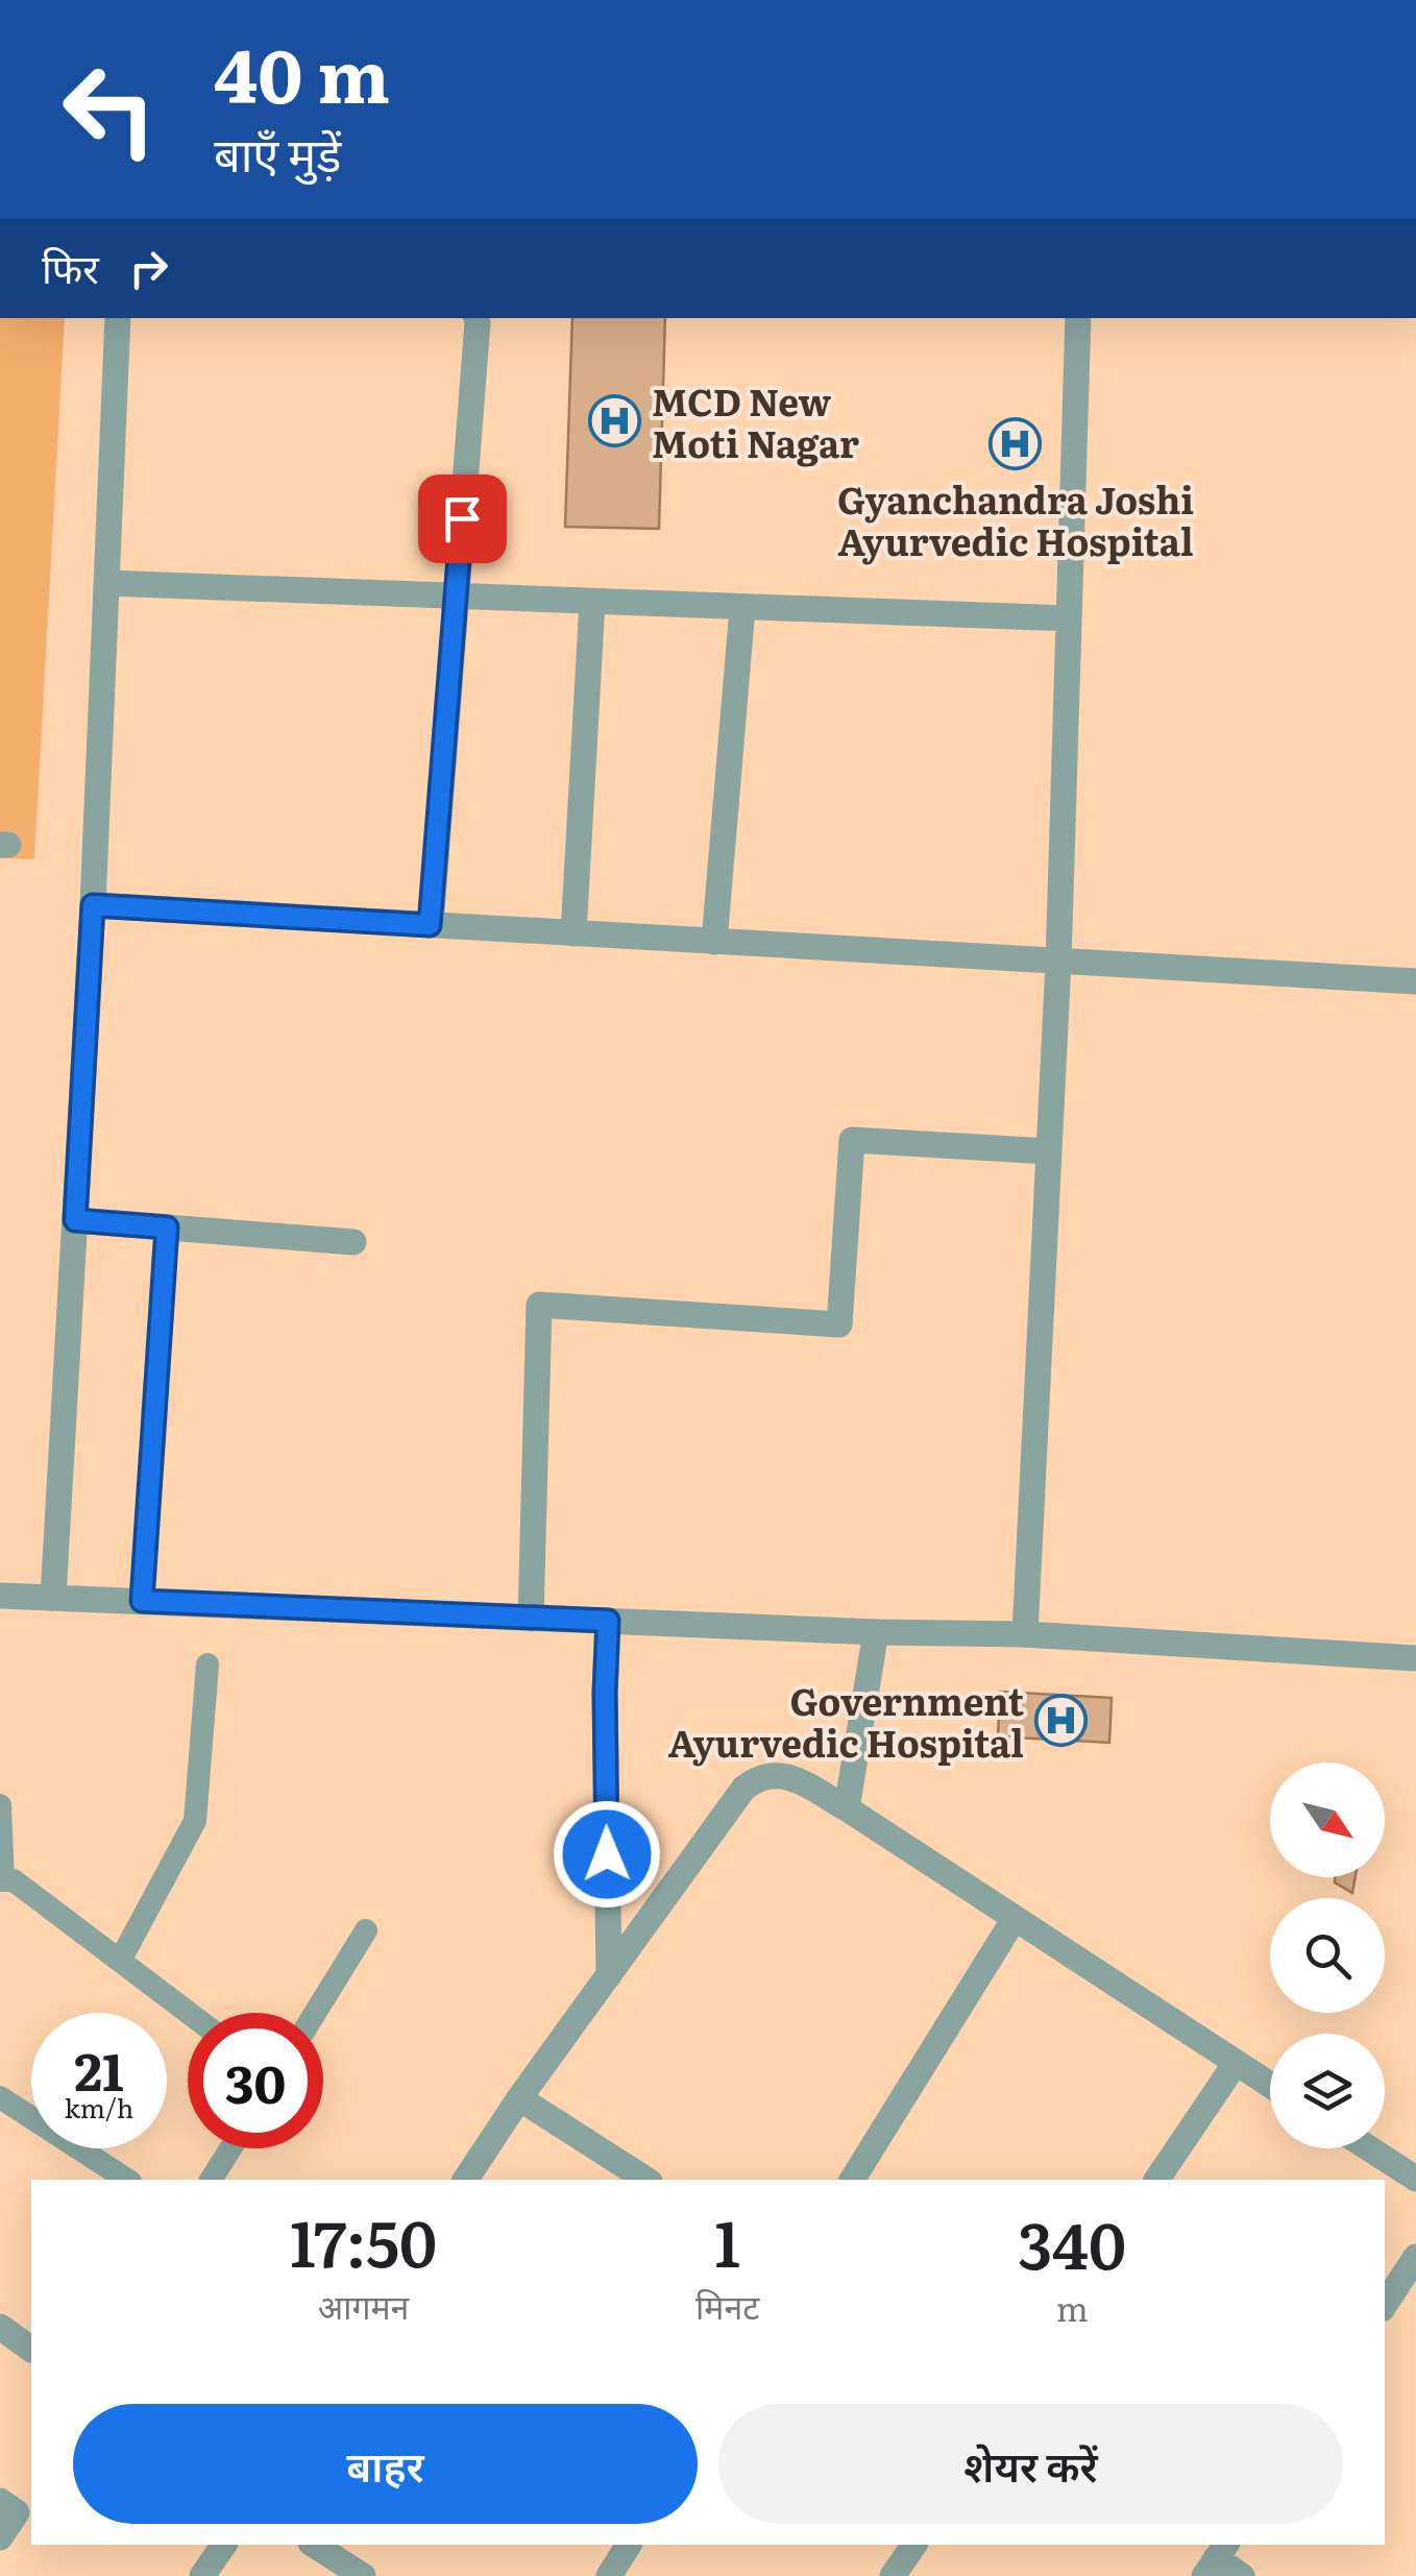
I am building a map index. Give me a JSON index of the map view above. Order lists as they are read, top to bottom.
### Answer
{
  "places": {
    "hospital": ["MCD New Moti Nagar", "Gyanchandra Joshi Ayurvedic Hospital", "Government Ayurvedic Hospital"]
  },
  "north": "bottom right",
  "page": {
    "turn": ["40 m", "बाएँ मुड़ें"],
    "then": "फिर",
    "speed": "21 km/h",
    "limit": "30",
    "eta": [
      "17:50",
      "आगमन",
      "1",
      "मिनट",
      "340",
      "m"
    ],
    "buttons": ["बाहर", "शेयर करें"]
  }
}
